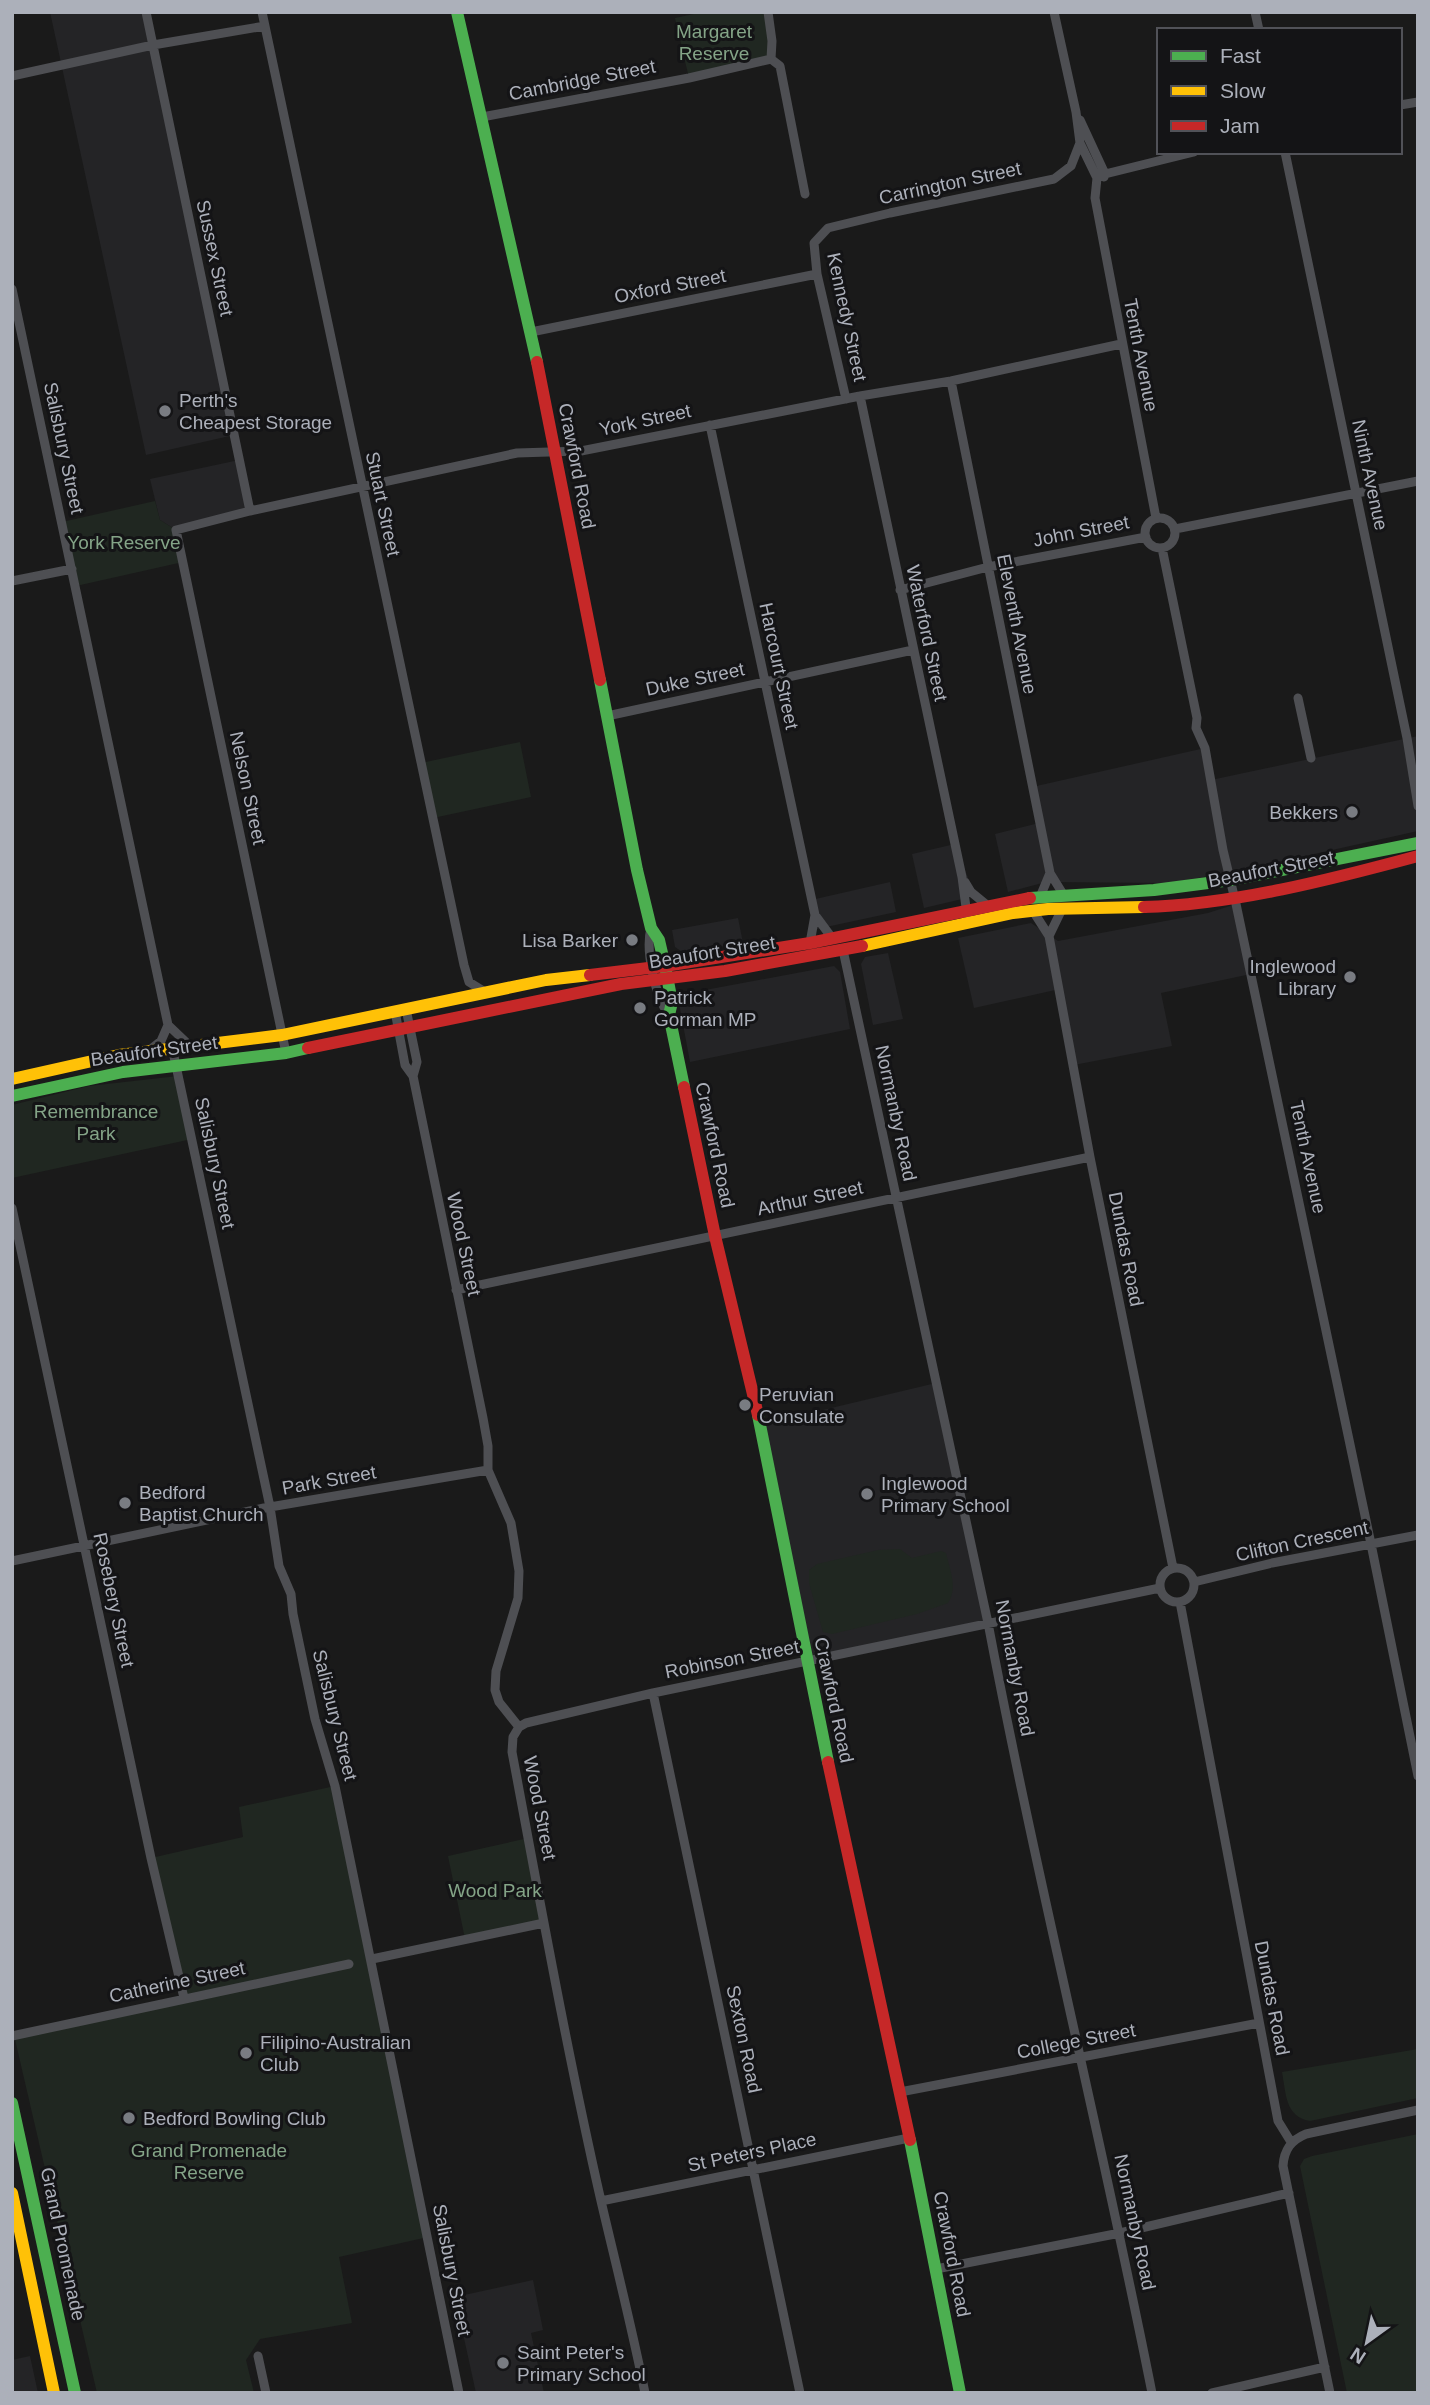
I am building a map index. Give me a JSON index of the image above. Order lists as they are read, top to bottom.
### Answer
{
  "streets": {
    "main road": ["Crawford Road", "Beaufort Street", "Grand Promenade"],
    "street": [
      "Cambridge Street",
      "Carrington Street",
      "Sussex Street",
      "Oxford Street",
      "Kennedy Street",
      "Tenth Avenue",
      "York Street",
      "Salisbury Street",
      "Ninth Avenue",
      "Stuart Street",
      "John Street",
      "Eleventh Avenue",
      "Waterford Street",
      "Harcourt Street",
      "Duke Street",
      "Nelson Street",
      "Normanby Road",
      "Arthur Street",
      "Wood Street",
      "Dundas Road",
      "Park Street",
      "Clifton Crescent",
      "Rosebery Street",
      "Robinson Street",
      "Catherine Street",
      "Sexton Road",
      "College Street",
      "St Peters Place"
    ]
  },
  "crossings": [
    ["Cambridge Street", "Crawford Road"],
    ["Carrington Street", "Kennedy Street"],
    ["Sussex Street", "York Street"],
    ["Oxford Street", "Kennedy Street"],
    ["Oxford Street", "Crawford Road"],
    ["Kennedy Street", "York Street"],
    ["Tenth Avenue", "York Street"],
    ["Tenth Avenue", "John Street"],
    ["Tenth Avenue", "Beaufort Street"],
    ["Tenth Avenue", "Clifton Crescent"],
    ["York Street", "Crawford Road"],
    ["York Street", "Stuart Street"],
    ["York Street", "Eleventh Avenue"],
    ["York Street", "Waterford Street"],
    ["York Street", "Harcourt Street"],
    ["York Street", "Nelson Street"],
    ["Salisbury Street", "Beaufort Street"],
    ["Salisbury Street", "Park Street"],
    ["Crawford Road", "Duke Street"],
    ["Crawford Road", "Beaufort Street"],
    ["Crawford Road", "Arthur Street"],
    ["Crawford Road", "Robinson Street"],
    ["Crawford Road", "College Street"],
    ["Crawford Road", "St Peters Place"],
    ["Stuart Street", "Beaufort Street"],
    ["John Street", "Eleventh Avenue"],
    ["John Street", "Waterford Street"],
    ["Eleventh Avenue", "Beaufort Street"],
    ["Waterford Street", "Duke Street"],
    ["Waterford Street", "Beaufort Street"],
    ["Harcourt Street", "Duke Street"],
    ["Harcourt Street", "Beaufort Street"],
    ["Nelson Street", "Beaufort Street"],
    ["Beaufort Street", "Normanby Road"],
    ["Beaufort Street", "Wood Street"],
    ["Beaufort Street", "Dundas Road"],
    ["Normanby Road", "Arthur Street"],
    ["Normanby Road", "Robinson Street"],
    ["Normanby Road", "College Street"],
    ["Arthur Street", "Wood Street"],
    ["Arthur Street", "Dundas Road"],
    ["Wood Street", "Park Street"],
    ["Wood Street", "Robinson Street"],
    ["Wood Street", "St Peters Place"],
    ["Dundas Road", "Clifton Crescent"],
    ["Dundas Road", "Robinson Street"],
    ["Dundas Road", "College Street"],
    ["Park Street", "Rosebery Street"],
    ["Clifton Crescent", "Robinson Street"],
    ["Rosebery Street", "Catherine Street"],
    ["Robinson Street", "Sexton Road"],
    ["Sexton Road", "St Peters Place"]
  ],
  "parks": [
    "Margaret Reserve",
    "York Reserve",
    "Remembrance Park",
    "Wood Park",
    "Grand Promenade Reserve"
  ],
  "places": [
    "Perth's Cheapest Storage",
    "Bekkers",
    "Lisa Barker",
    "Inglewood Library",
    "Patrick Gorman MP",
    "Peruvian Consulate",
    "Inglewood Primary School",
    "Bedford Baptist Church",
    "Filipino-Australian Club",
    "Bedford Bowling Club",
    "Saint Peter's Primary School"
  ],
  "legend": ["Fast", "Slow", "Jam"],
  "north": "bottom left"
}
